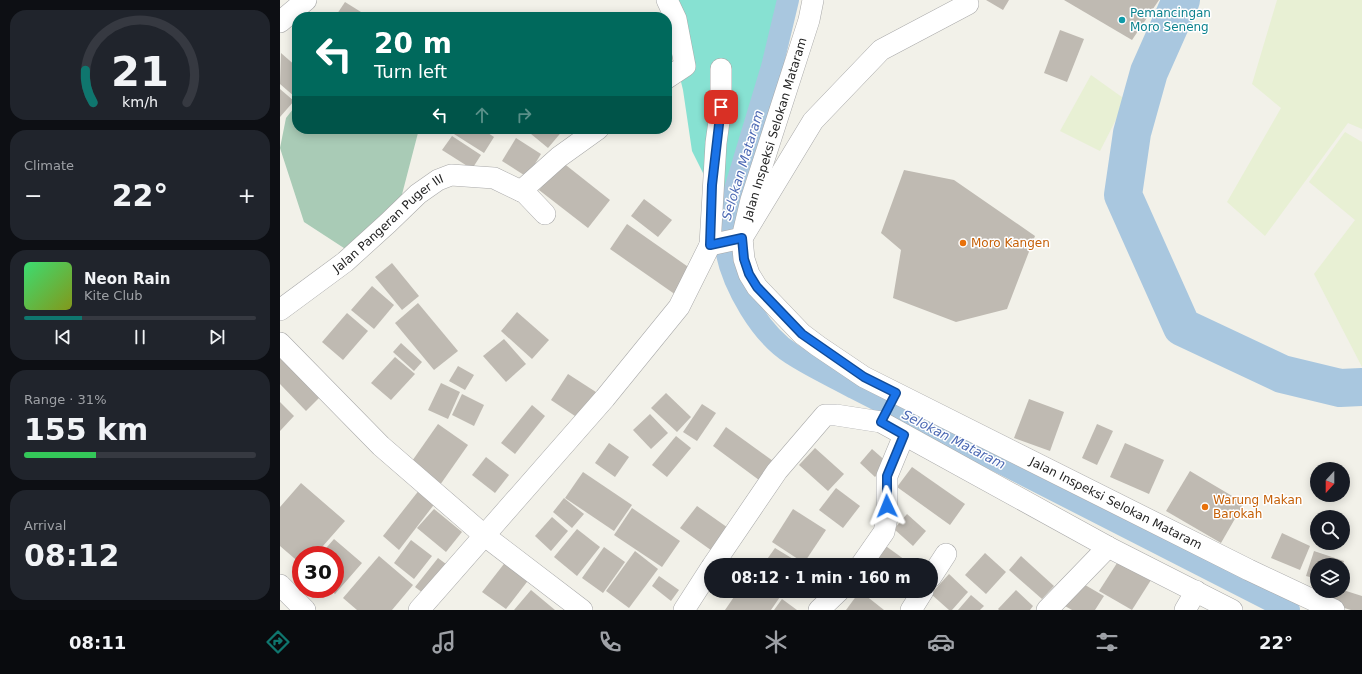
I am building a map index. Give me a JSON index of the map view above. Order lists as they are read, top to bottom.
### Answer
{
  "streets": {
    "street": ["Jalan Inspeksi Selokan Mataram", "Jalan Pangeran Puger III"]
  },
  "water": ["Selokan Mataram"],
  "places": ["Pemancingan Moro Seneng", "Moro Kangen", "Warung Makan Barokah"],
  "north": "bottom",
  "page": {
    "turn": ["20 m", "Turn left"],
    "tile": [
      "Climate",
      ["Range · 31%", "155 km"],
      ["Arrival", "08:12"]
    ],
    "heat": ["−", "22°", "+"],
    "song": ["Neon Rain", "Kite Club"],
    "limit": "30",
    "trip": "08:12 · 1 min · 160 m",
    "tabs": ["08:11", "22°"],
    "gauge": ["21", "km/h"]
  }
}
